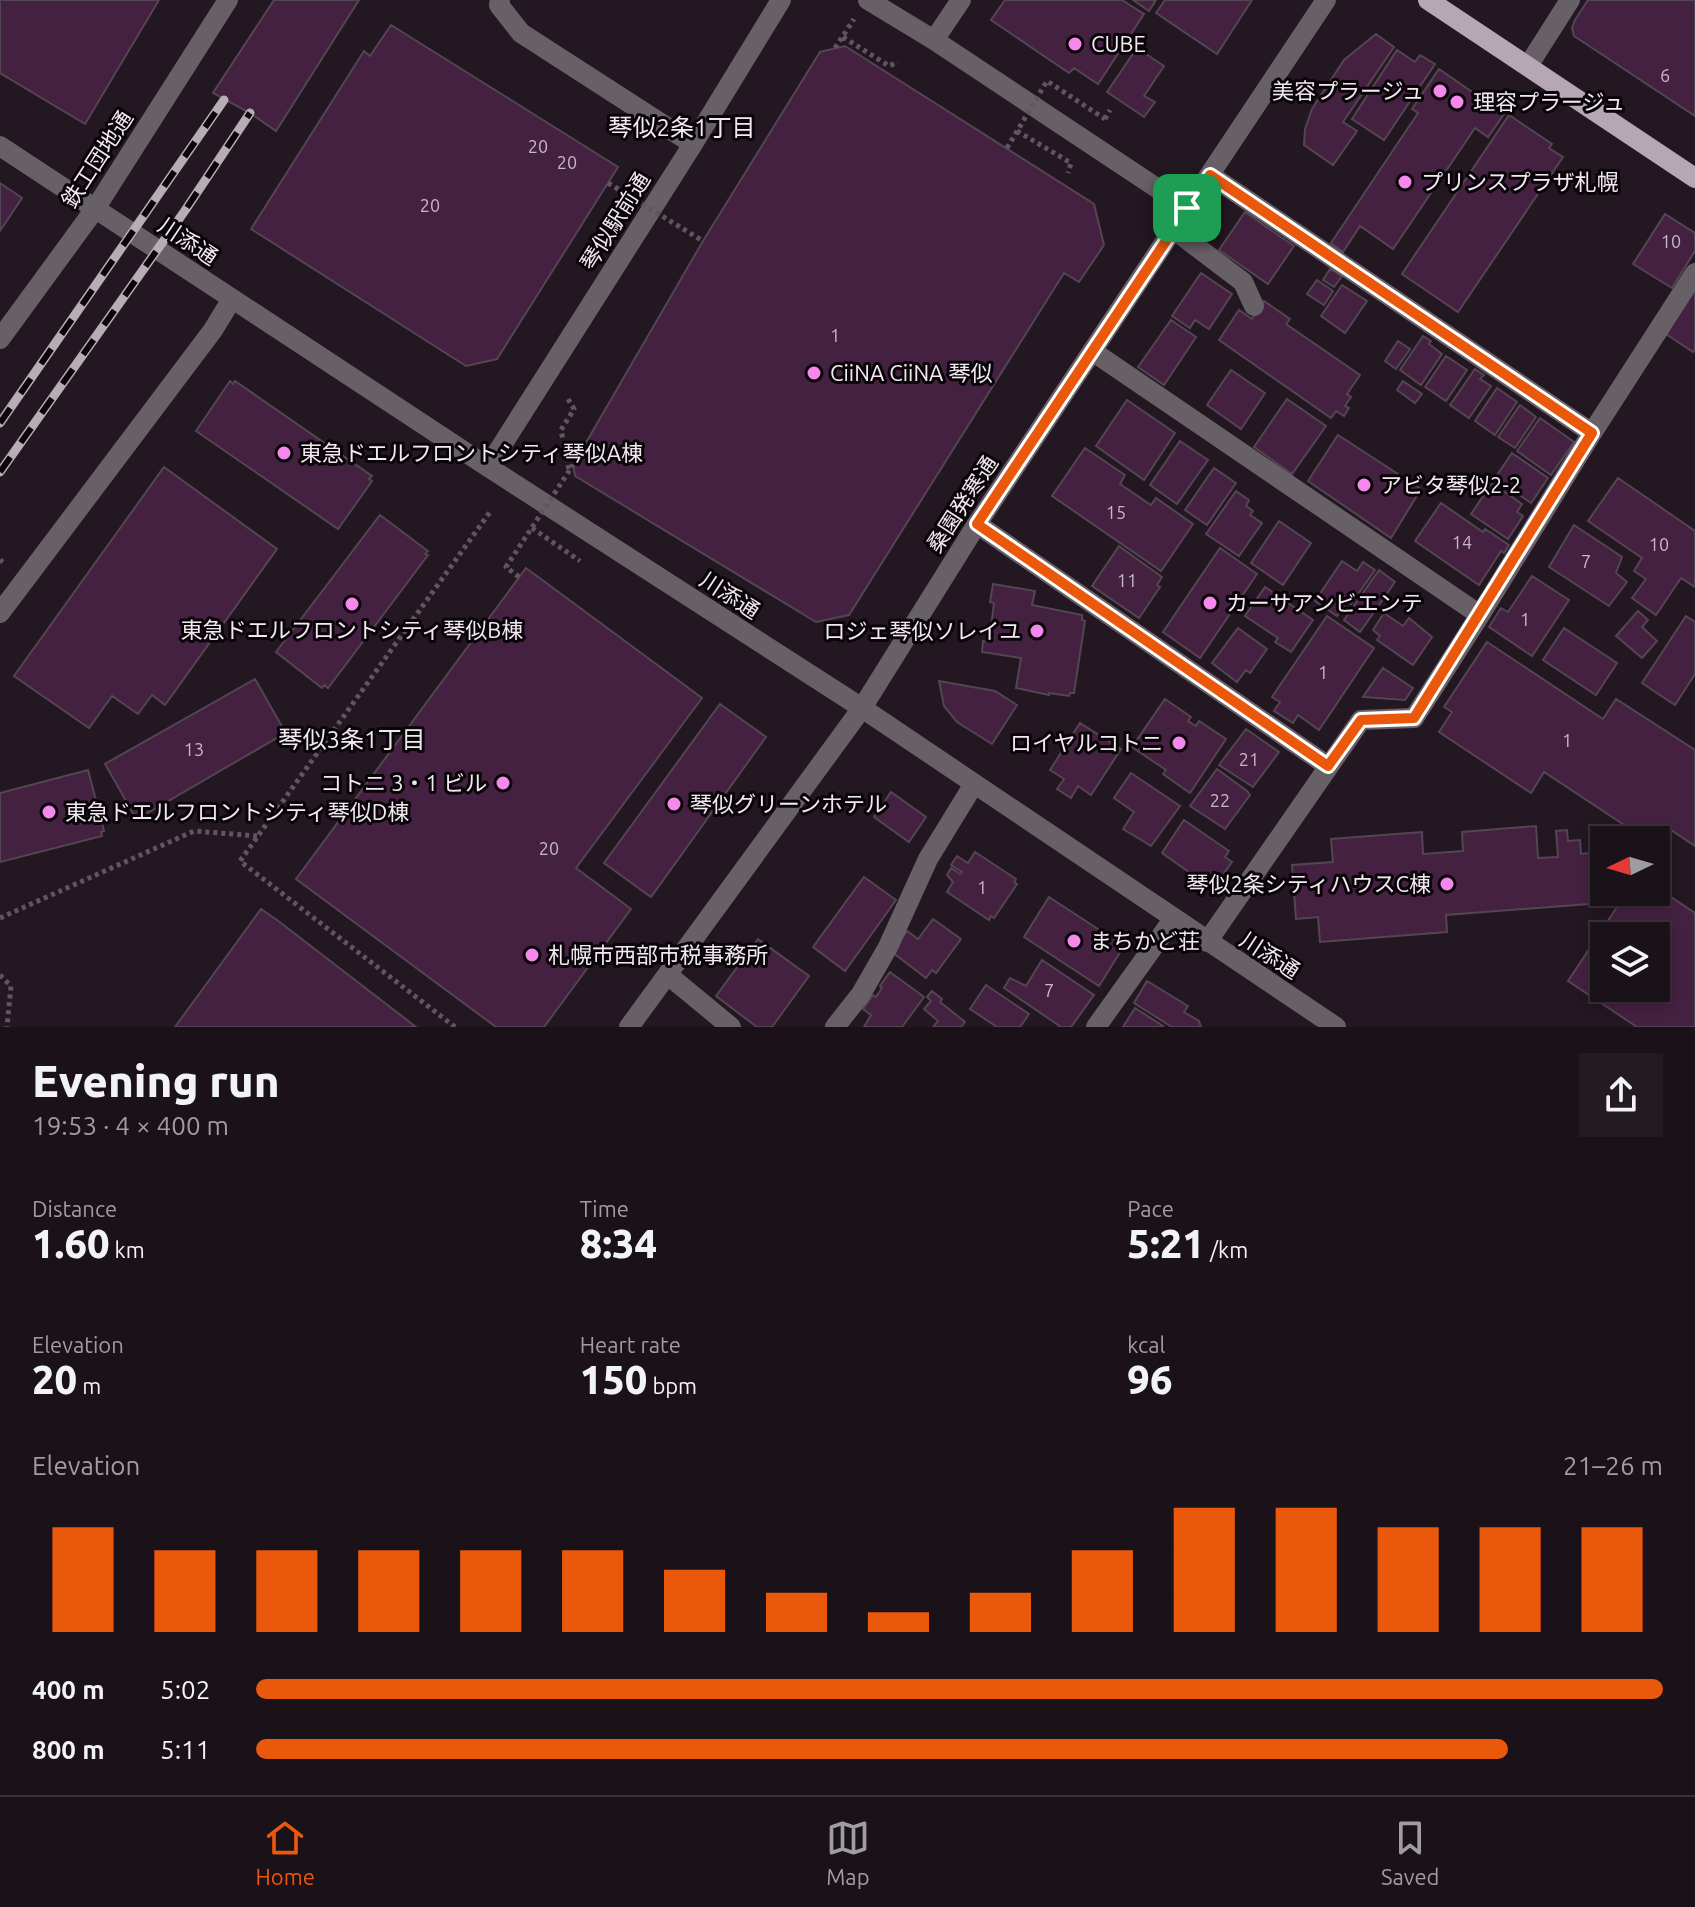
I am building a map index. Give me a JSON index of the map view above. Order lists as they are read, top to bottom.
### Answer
{
  "streets": {
    "street": [
      "鉄工団地通",
      "琴似駅前通",
      "川添通",
      "桑園発寒通"
    ]
  },
  "crossings": [
    ["鉄工団地通", "川添通"],
    ["琴似駅前通", "川添通"],
    ["川添通", "桑園発寒通"]
  ],
  "districts": ["琴似2条1丁目", "琴似3条1丁目"],
  "places": [
    "CUBE",
    "美容プラージュ",
    "理容プラージュ",
    "プリンスプラザ札幌",
    "CiiNA CiiNA 琴似",
    "東急ドエルフロントシティ琴似A棟",
    "アビタ琴似2-2",
    "カーサアンビエンテ",
    "東急ドエルフロントシティ琴似B棟",
    "ロジェ琴似ソレイユ",
    "ロイヤルコトニ",
    "コトニ 3・1 ビル",
    "琴似グリーンホテル",
    "東急ドエルフロントシティ琴似D棟",
    "琴似2条シティハウスC棟",
    "まちかど荘",
    "札幌市西部市税事務所"
  ],
  "house_numbers": [
    "6",
    "20",
    "20",
    "20",
    "10",
    "1",
    "15",
    "14",
    "10",
    "7",
    "11",
    "1",
    "1",
    "1",
    "13",
    "21",
    "22",
    "20",
    "1",
    "7"
  ],
  "north": "left",
  "page": {
    "heading": ["Evening run", "19:53 · 4 × 400 m"],
    "stats": [
      ["Distance", "1.60 km"],
      ["Time", "8:34"],
      ["Pace", "5:21 /km"],
      ["Elevation", "20 m"],
      ["Heart rate", "150 bpm"],
      ["kcal", "96"]
    ],
    "chart": ["Elevation", "21–26 m"],
    "list": [
      {
        "name": "400 m",
        "note": "5:02"
      },
      {
        "name": "800 m",
        "note": "5:11"
      }
    ],
    "tabs": ["Home", "Map", "Saved"]
  }
}
